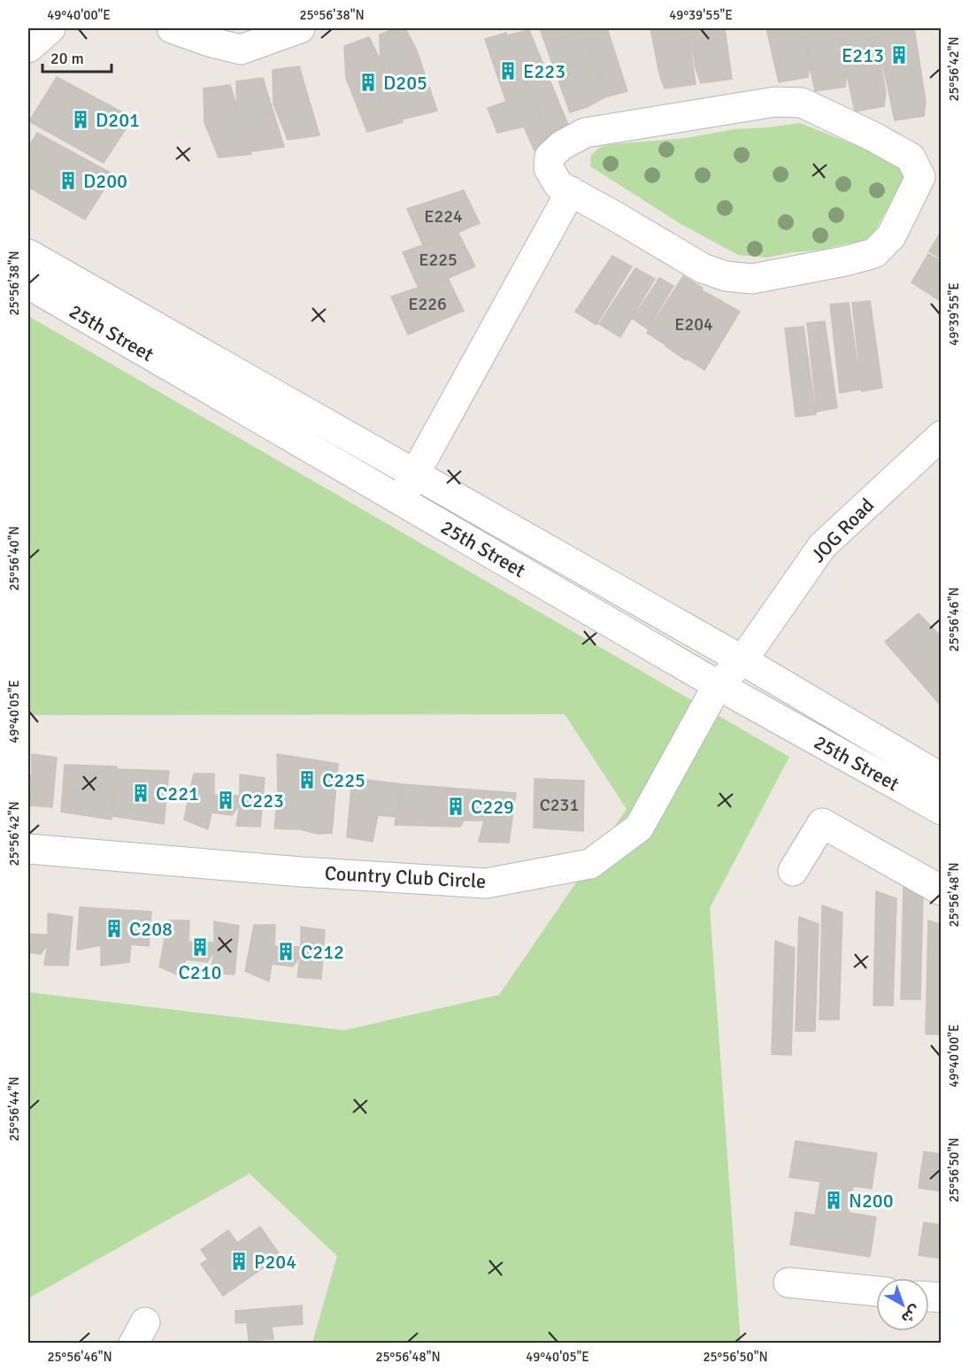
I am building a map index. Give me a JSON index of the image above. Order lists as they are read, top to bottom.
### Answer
{
  "streets": {
    "street": ["25th Street", "JOG Road", "Country Club Circle"]
  },
  "crossings": [
    ["25th Street", "JOG Road"],
    ["25th Street", "Country Club Circle"],
    ["JOG Road", "Country Club Circle"]
  ],
  "places": {
    "building": [
      "E213",
      "E223",
      "D205",
      "D201",
      "D200",
      "C225",
      "C221",
      "C223",
      "C229",
      "C208",
      "C210",
      "C212",
      "N200",
      "P204"
    ]
  },
  "house_numbers": [
    "E224",
    "E225",
    "E226",
    "E204",
    "C231"
  ],
  "scale_bar": "20 m",
  "north": "bottom right",
  "coordinates": [
    "49°40'00\"E",
    "25°56'38\"N",
    "49°39'55\"E",
    "25°56'42\"N",
    "25°56'40\"N",
    "25°56'46\"N",
    "49°40'05\"E",
    "25°56'48\"N",
    "25°56'44\"N",
    "25°56'50\"N"
  ]
}
